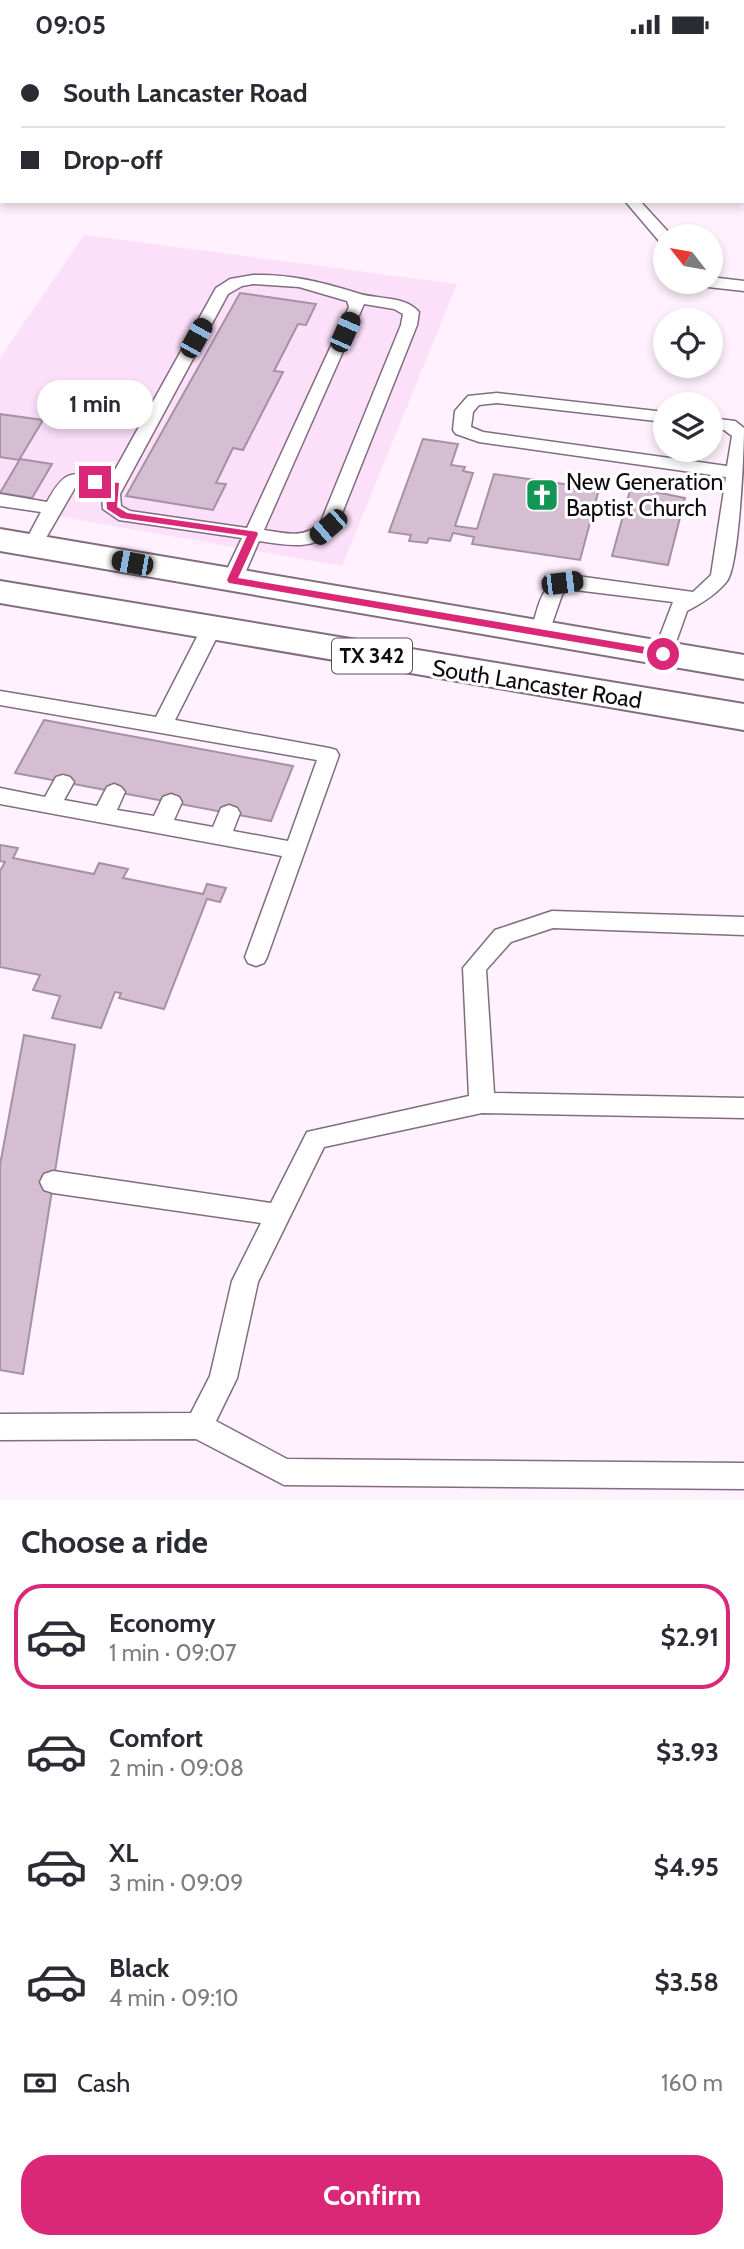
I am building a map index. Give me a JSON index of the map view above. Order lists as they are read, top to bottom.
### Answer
{
  "streets": {
    "main road": ["TX 342", "South Lancaster Road"]
  },
  "places": {
    "church": ["New Generation Baptist Church"]
  },
  "north": "top left",
  "page": {
    "status": "09:05",
    "banner": ["South Lancaster Road", "Drop-off"],
    "bubble": "1 min",
    "heading": "Choose a ride",
    "list": [
      {
        "name": "Economy",
        "note": "1 min · 09:07",
        "value": "$2.91"
      },
      {
        "name": "Comfort",
        "note": "2 min · 09:08",
        "value": "$3.93"
      },
      {
        "name": "XL",
        "note": "3 min · 09:09",
        "value": "$4.95"
      },
      {
        "name": "Black",
        "note": "4 min · 09:10",
        "value": "$3.58"
      }
    ],
    "pay": ["Cash", "160 m"],
    "buttons": "Confirm"
  }
}
